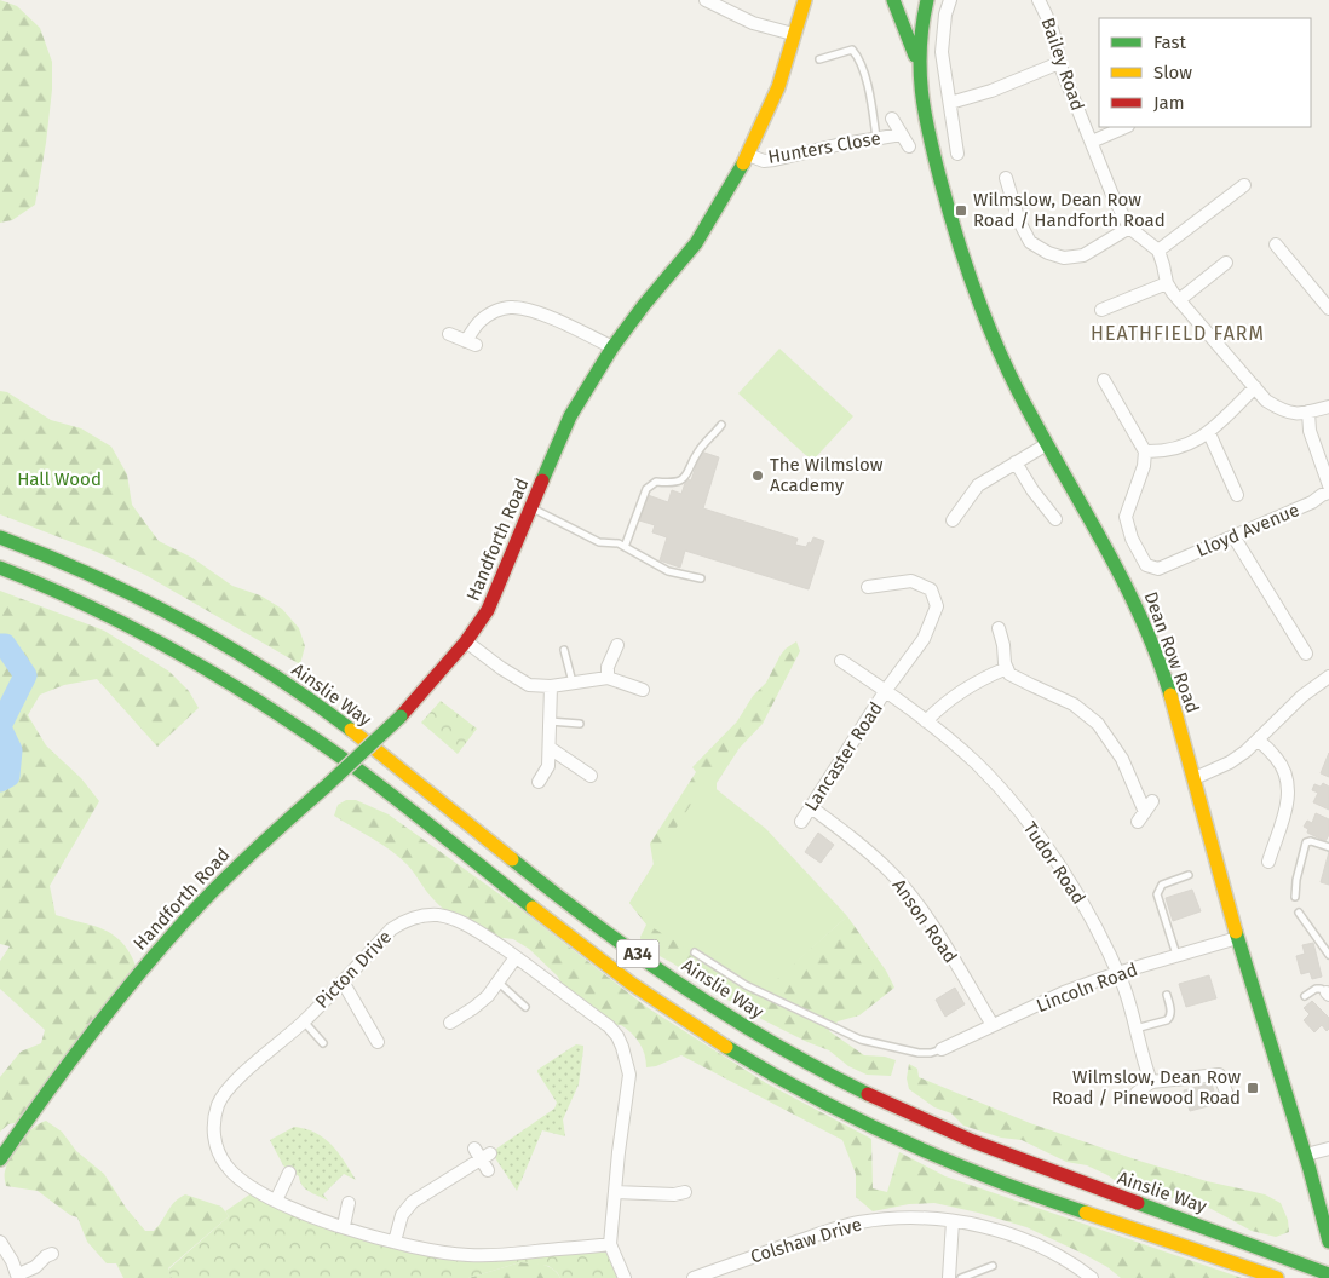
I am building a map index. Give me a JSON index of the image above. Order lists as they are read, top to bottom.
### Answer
{
  "streets": {
    "main road": [
      "Handforth Road",
      "Dean Row Road",
      "Ainslie Way",
      "A34"
    ],
    "street": [
      "Bailey Road",
      "Hunters Close",
      "Lloyd Avenue",
      "Lancaster Road",
      "Tudor Road",
      "Anson Road",
      "Picton Drive",
      "Lincoln Road",
      "Colshaw Drive"
    ]
  },
  "crossings": [
    ["Hunters Close", "Handforth Road"],
    ["Dean Row Road", "Lincoln Road"],
    ["Lancaster Road", "Tudor Road"],
    ["Lancaster Road", "Anson Road"],
    ["Tudor Road", "Lincoln Road"],
    ["Anson Road", "Lincoln Road"]
  ],
  "districts": ["HEATHFIELD FARM"],
  "parks": ["Hall Wood"],
  "places": {
    "transit": ["Wilmslow, Dean Row Road / Handforth Road", "Wilmslow, Dean Row Road / Pinewood Road"],
    "other": ["The Wilmslow Academy"]
  },
  "legend": ["Fast", "Slow", "Jam"]
}
